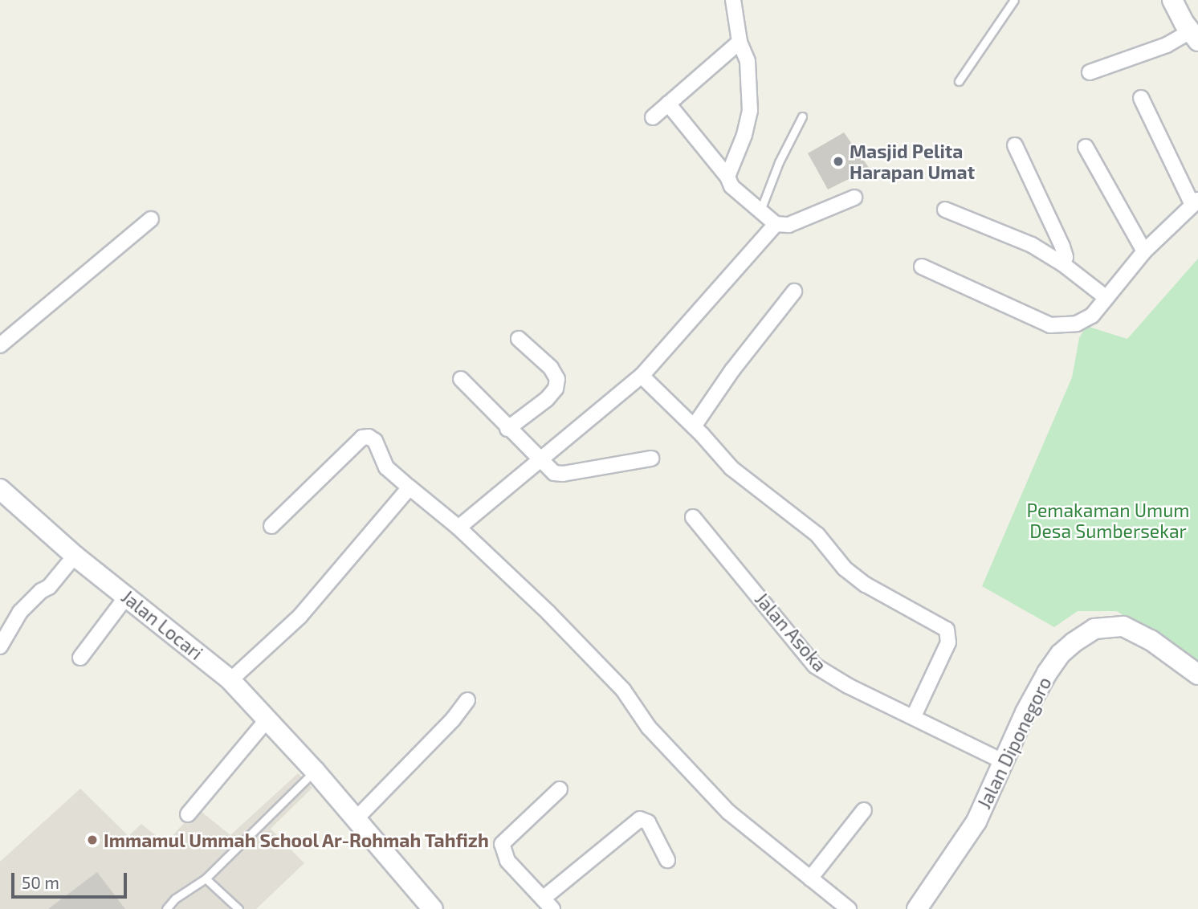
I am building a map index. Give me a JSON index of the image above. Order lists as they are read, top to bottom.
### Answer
{
  "streets": {
    "street": ["Jalan Locari", "Jalan Asoka", "Jalan Diponegoro"]
  },
  "crossings": [
    ["Jalan Asoka", "Jalan Diponegoro"]
  ],
  "parks": ["Pemakaman Umum Desa Sumbersekar"],
  "places": ["Masjid Pelita Harapan Umat", "Immamul Ummah School Ar-Rohmah Tahfizh"],
  "scale_bar": "50 m"
}
